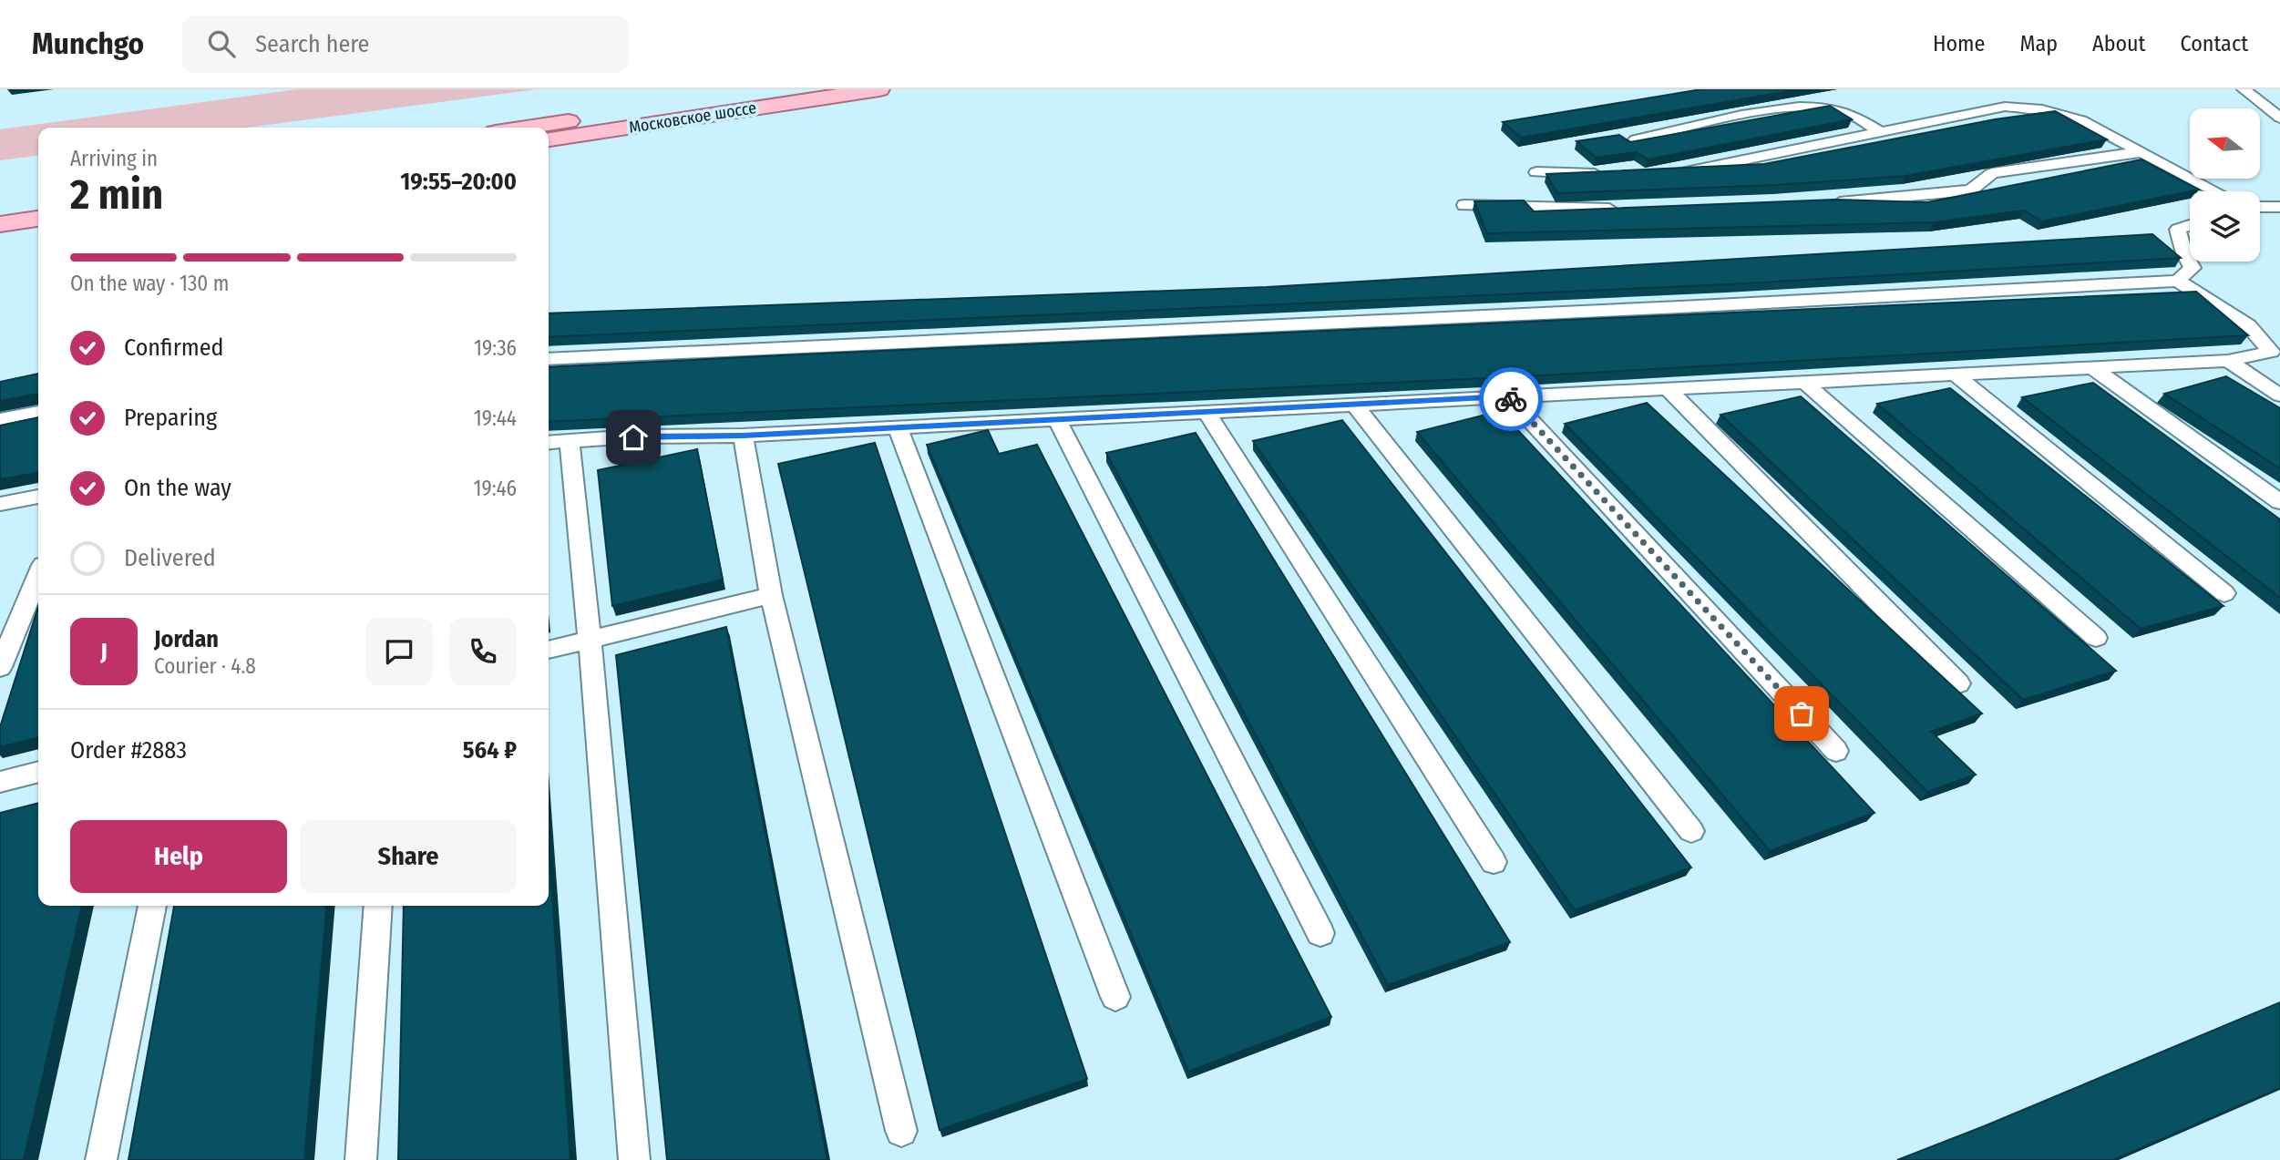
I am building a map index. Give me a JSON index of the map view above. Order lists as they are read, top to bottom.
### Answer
{
  "streets": {
    "main road": ["Московское шоссе"]
  },
  "north": "left",
  "page": {
    "header": "Munchgo",
    "search": "Search here",
    "nav": [
      "Home",
      "Map",
      "About",
      "Contact"
    ],
    "heading": ["2 min", "Arriving in", "19:55–20:00"],
    "panel": [
      "Jordan",
      "Courier · 4.8",
      "Order #2883",
      "564 ₽"
    ],
    "bar": "On the way · 130 m",
    "list": [
      ["Confirmed", "19:36"],
      ["Preparing", "19:44"],
      ["On the way", "19:46"],
      "Delivered"
    ],
    "round": "J",
    "buttons": ["Help", "Share"]
  }
}
